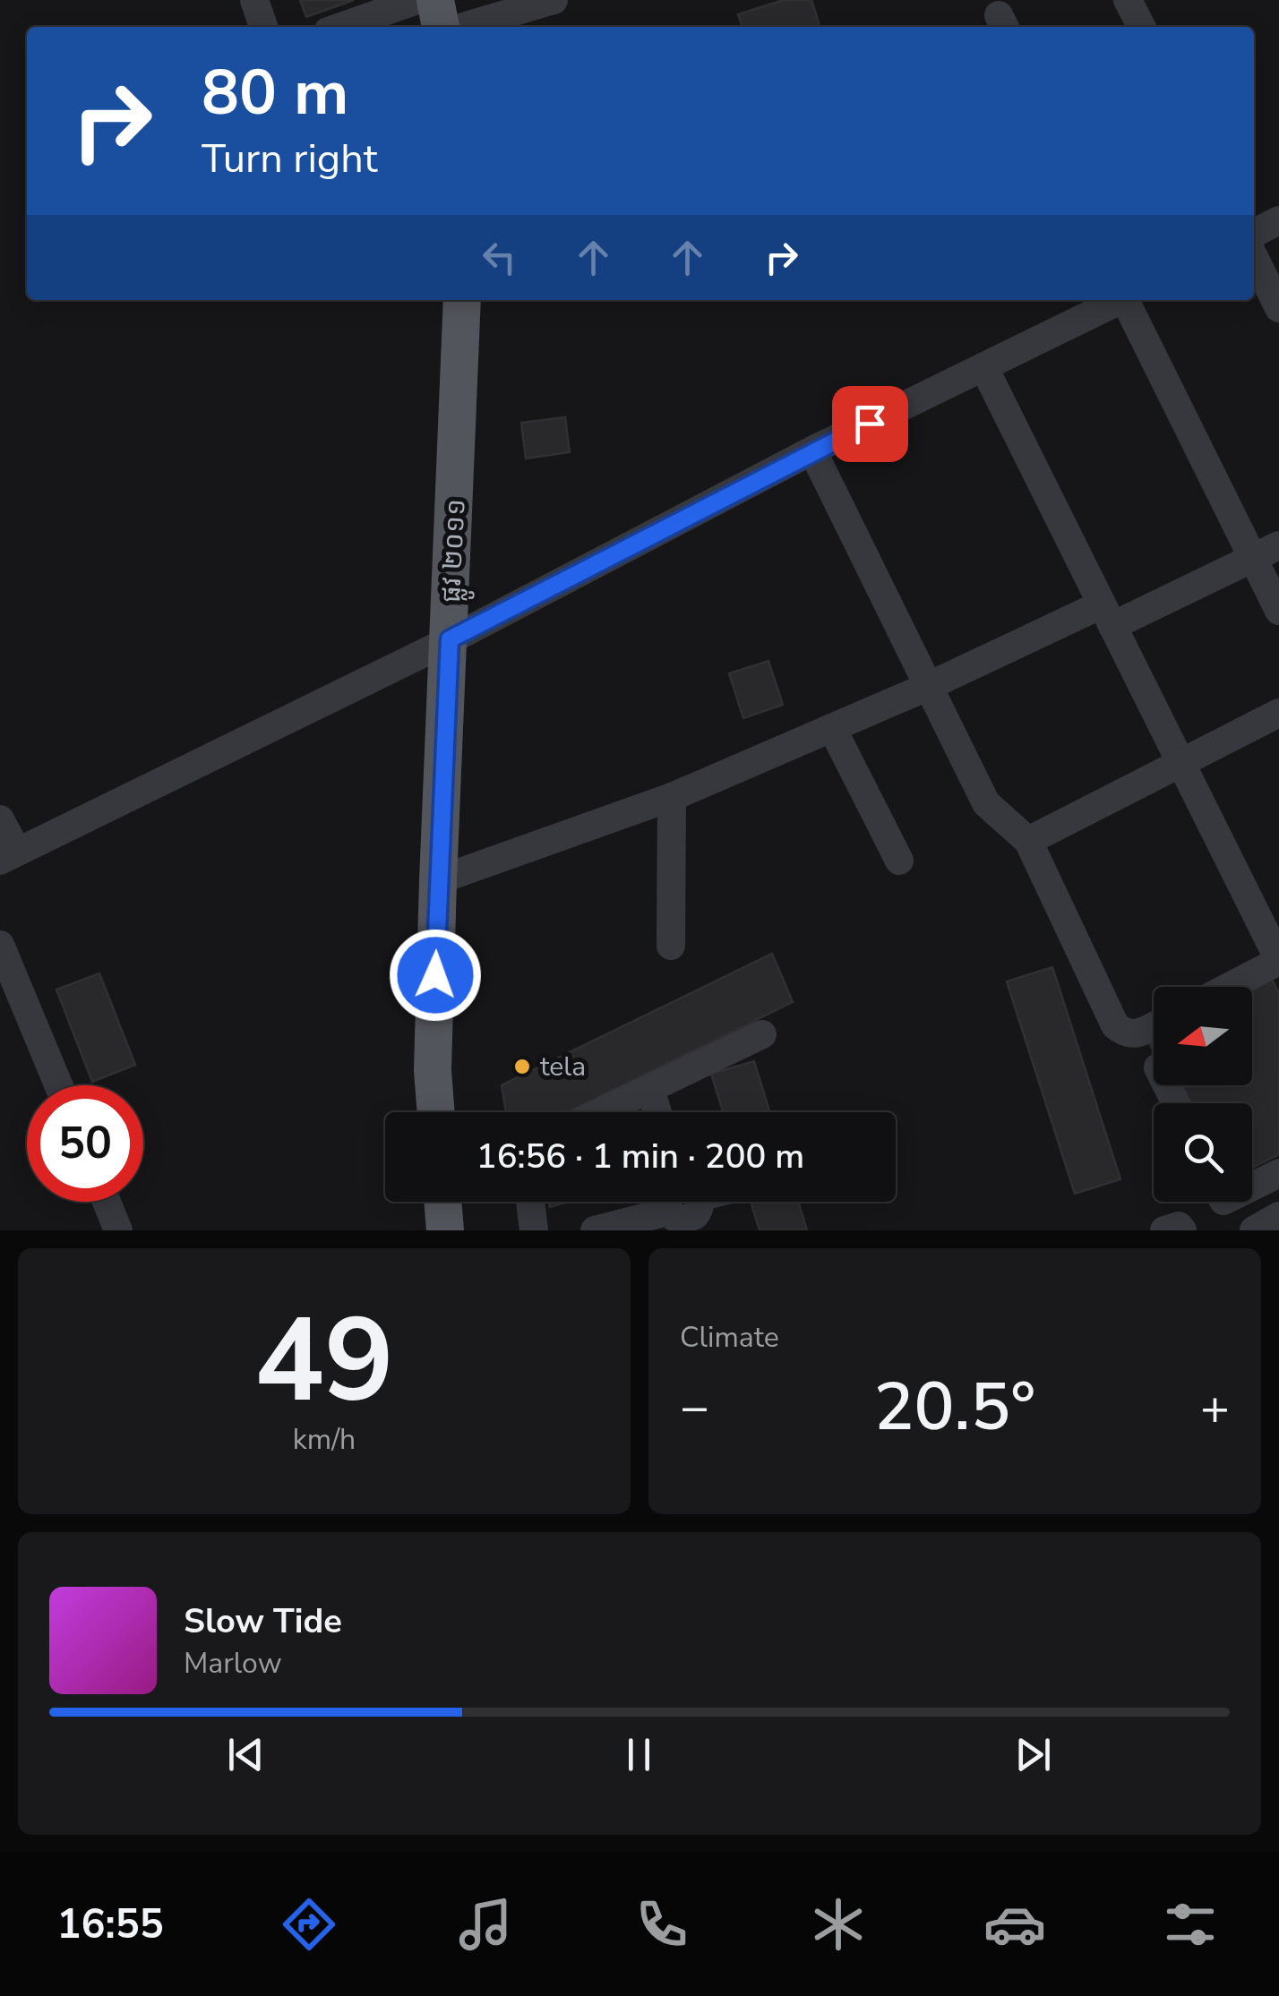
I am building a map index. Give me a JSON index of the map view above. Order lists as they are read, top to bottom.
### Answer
{
  "streets": {
    "main road": ["ផ្លូវ ២០១១"]
  },
  "places": ["tela"],
  "north": "left",
  "page": {
    "turn": ["80 m", "Turn right"],
    "limit": "50",
    "trip": "16:56 · 1 min · 200 m",
    "tile": [
      ["49", "km/h"],
      "Climate"
    ],
    "heat": ["−", "20.5°", "+"],
    "song": ["Slow Tide", "Marlow"],
    "tabs": "16:55"
  }
}
